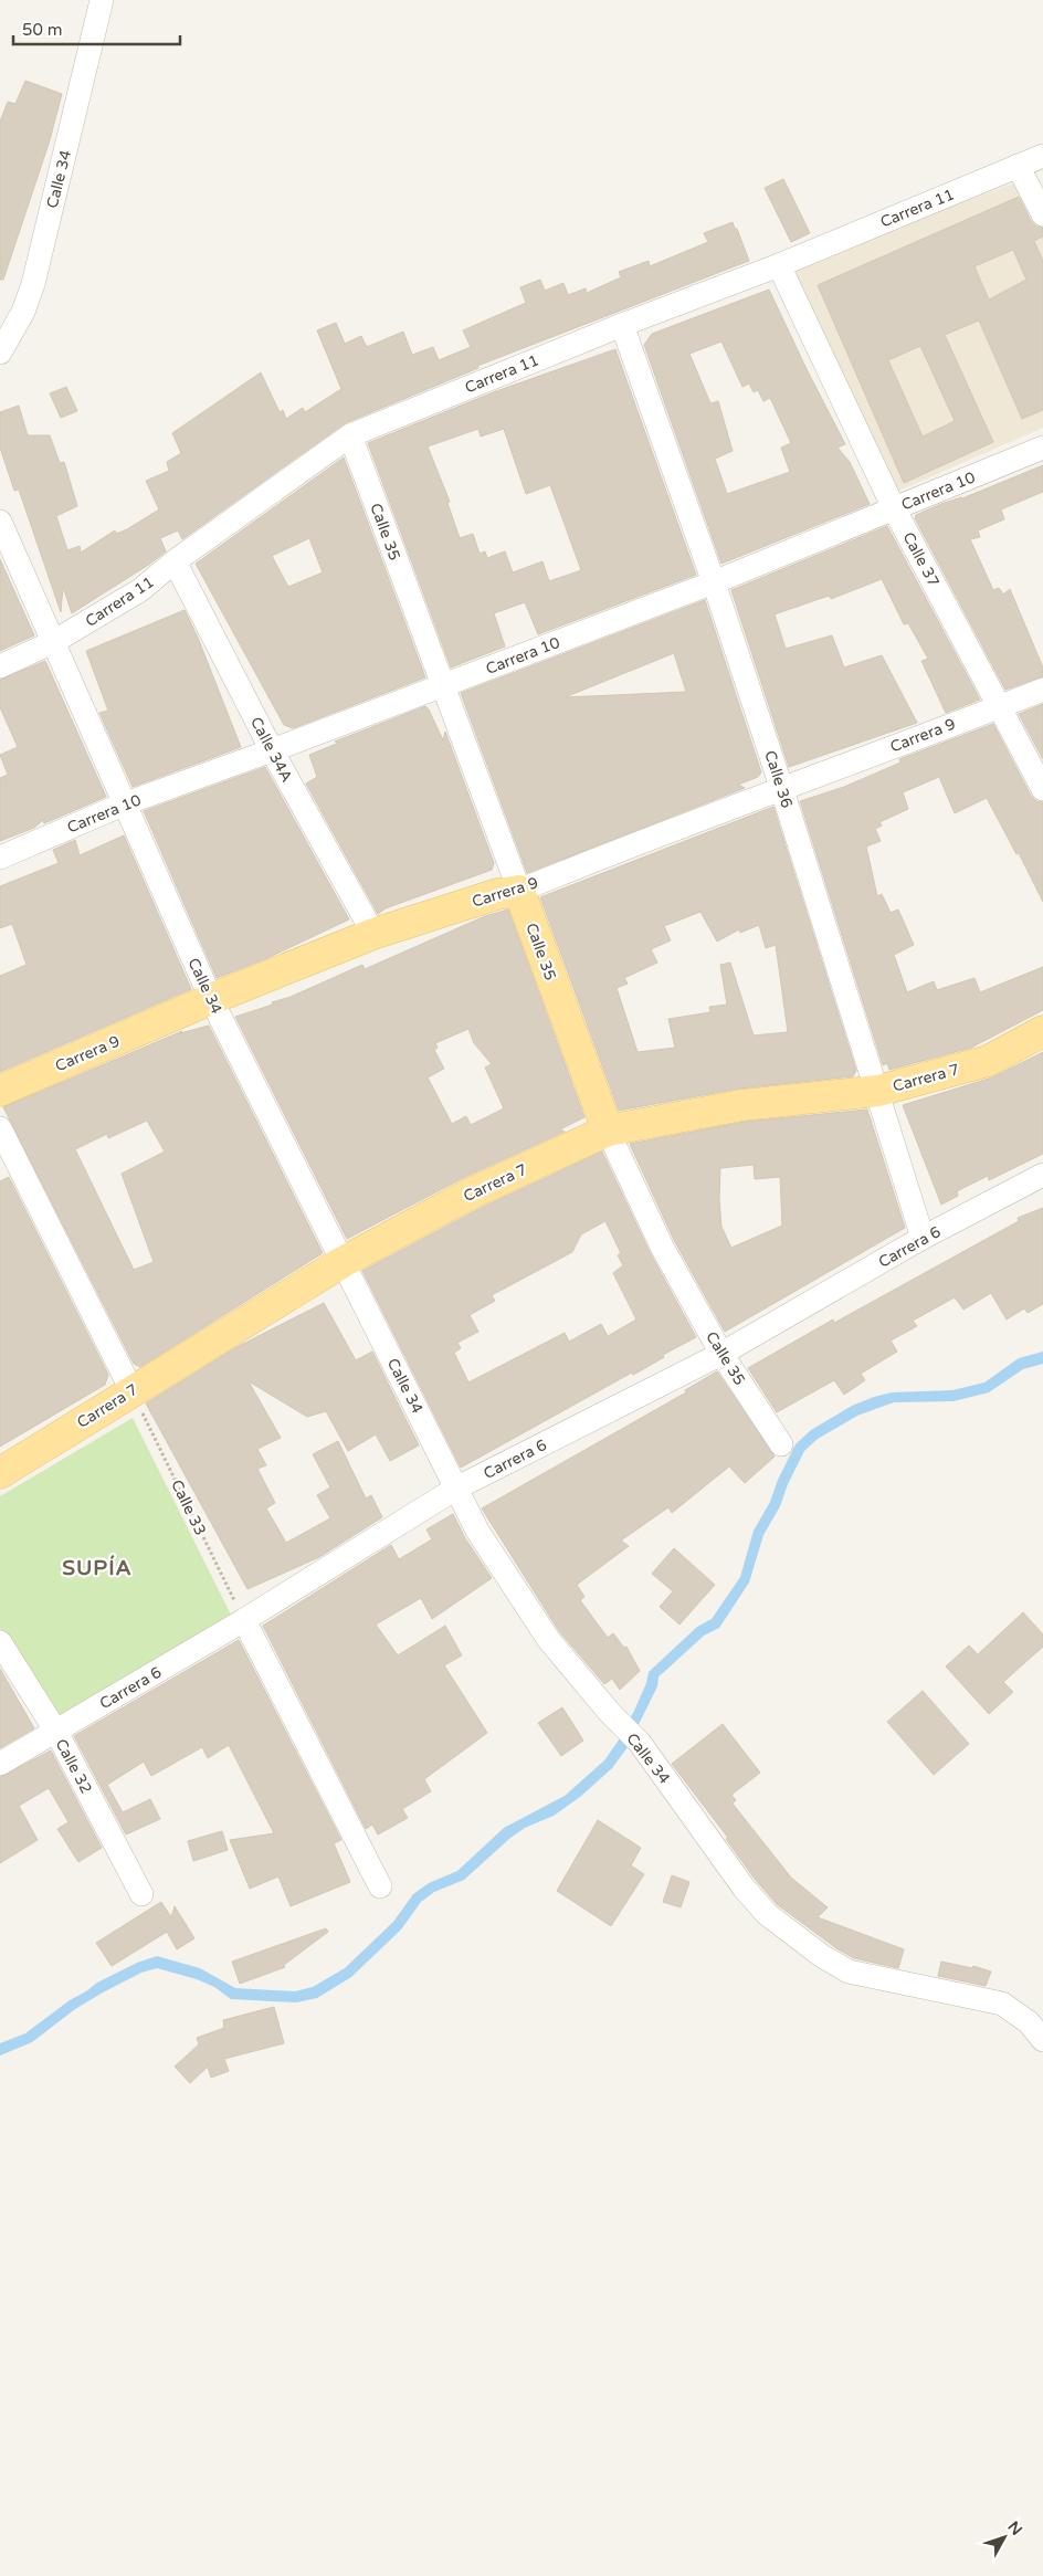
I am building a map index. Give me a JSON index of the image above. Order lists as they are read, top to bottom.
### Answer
{
  "streets": {
    "main road": ["Calle 35", "Carrera 9", "Carrera 7"],
    "street": [
      "Calle 34",
      "Carrera 11",
      "Carrera 10",
      "Calle 37",
      "Calle 34A",
      "Calle 36",
      "Carrera 6",
      "Calle 32"
    ],
    "path": ["Calle 33"]
  },
  "crossings": [
    ["Calle 34", "Carrera 11"],
    ["Calle 34", "Carrera 10"],
    ["Calle 34", "Carrera 9"],
    ["Calle 34", "Carrera 7"],
    ["Calle 34", "Carrera 6"],
    ["Carrera 11", "Calle 35"],
    ["Carrera 11", "Calle 37"],
    ["Carrera 11", "Calle 34A"],
    ["Carrera 11", "Calle 36"],
    ["Carrera 10", "Calle 35"],
    ["Carrera 10", "Calle 37"],
    ["Carrera 10", "Calle 34A"],
    ["Carrera 10", "Calle 36"],
    ["Calle 35", "Carrera 9"],
    ["Calle 35", "Carrera 7"],
    ["Calle 35", "Carrera 6"],
    ["Calle 37", "Carrera 9"],
    ["Carrera 9", "Calle 34A"],
    ["Carrera 9", "Calle 36"],
    ["Calle 36", "Carrera 7"],
    ["Calle 36", "Carrera 6"],
    ["Carrera 7", "Calle 33"],
    ["Carrera 6", "Calle 33"],
    ["Carrera 6", "Calle 32"]
  ],
  "districts": ["SUPÍA"],
  "scale_bar": "50 m",
  "north": "top right"
}
